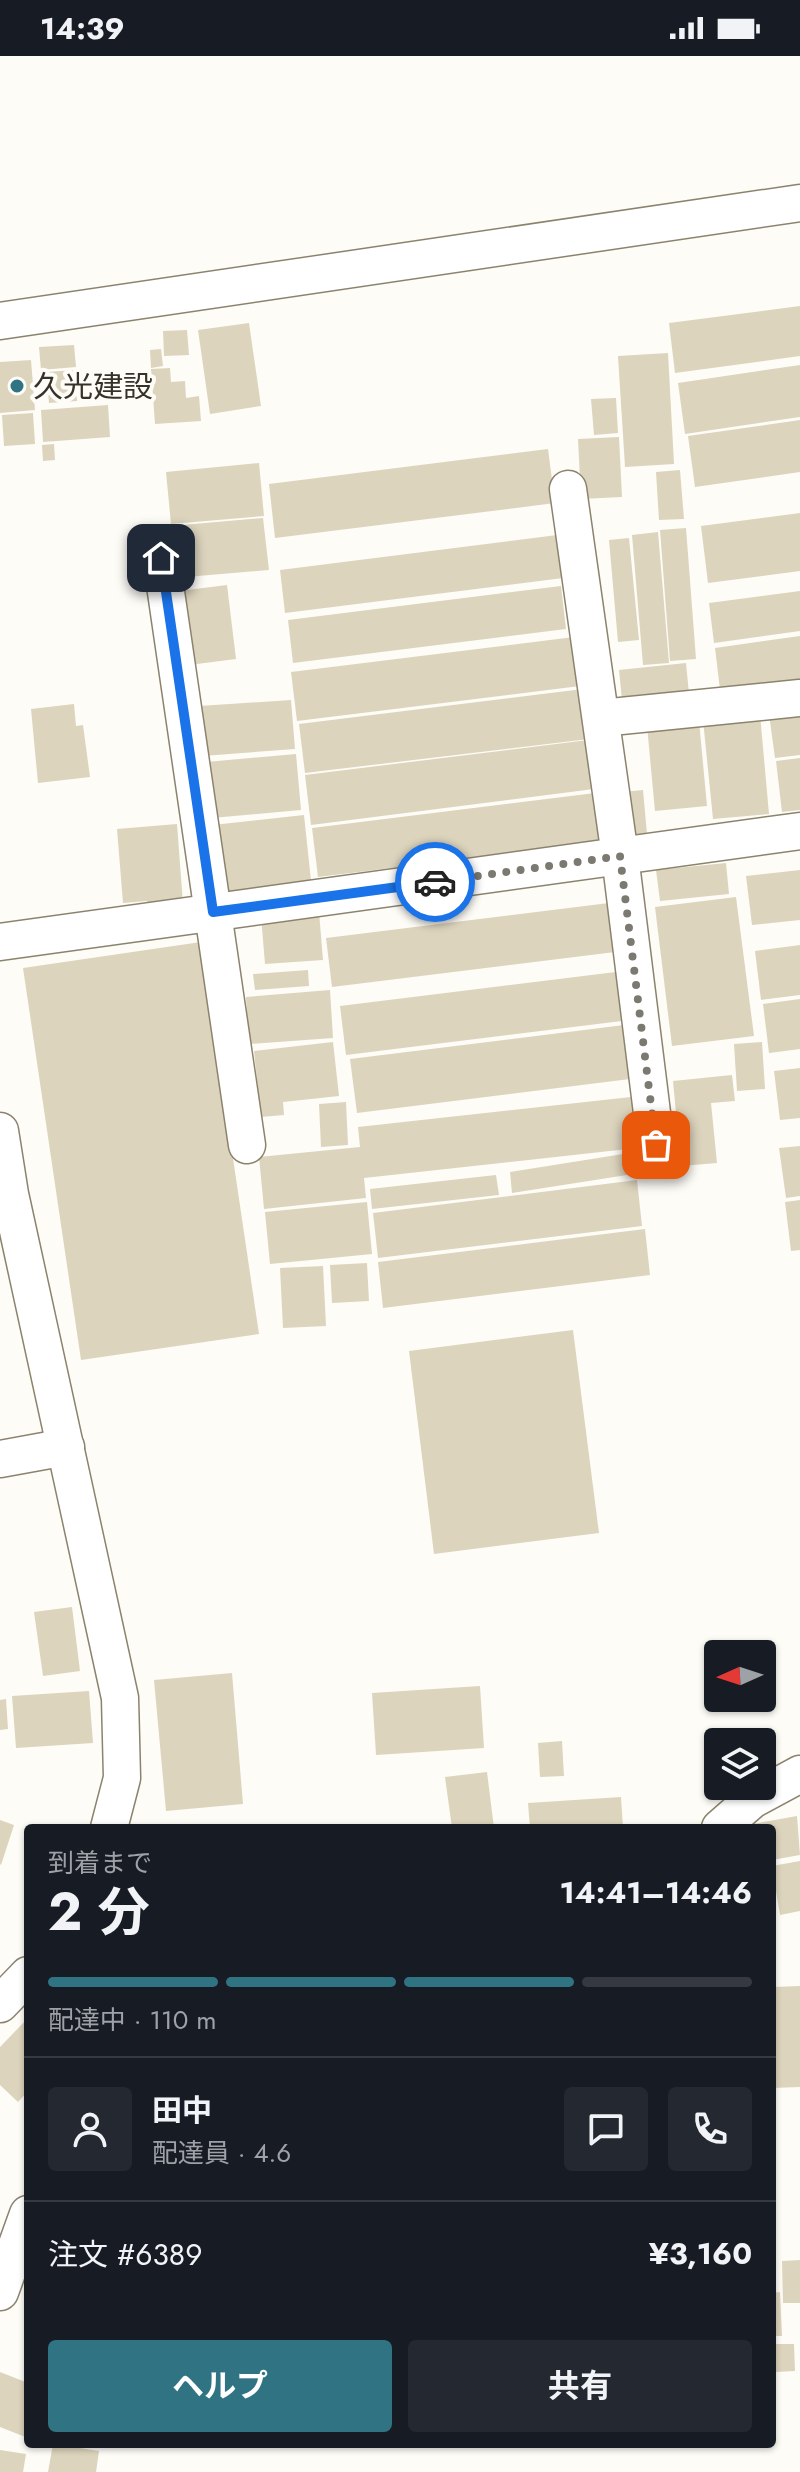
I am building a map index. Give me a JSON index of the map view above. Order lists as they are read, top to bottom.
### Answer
{
  "places": ["久光建設"],
  "north": "left",
  "page": {
    "status": "14:39",
    "heading": ["2 分", "到着まで", "14:41–14:46"],
    "panel": [
      "田中",
      "配達員 · 4.6",
      "注文 #6389",
      "¥3,160"
    ],
    "bar": "配達中 · 110 m",
    "buttons": ["ヘルプ", "共有"]
  }
}
